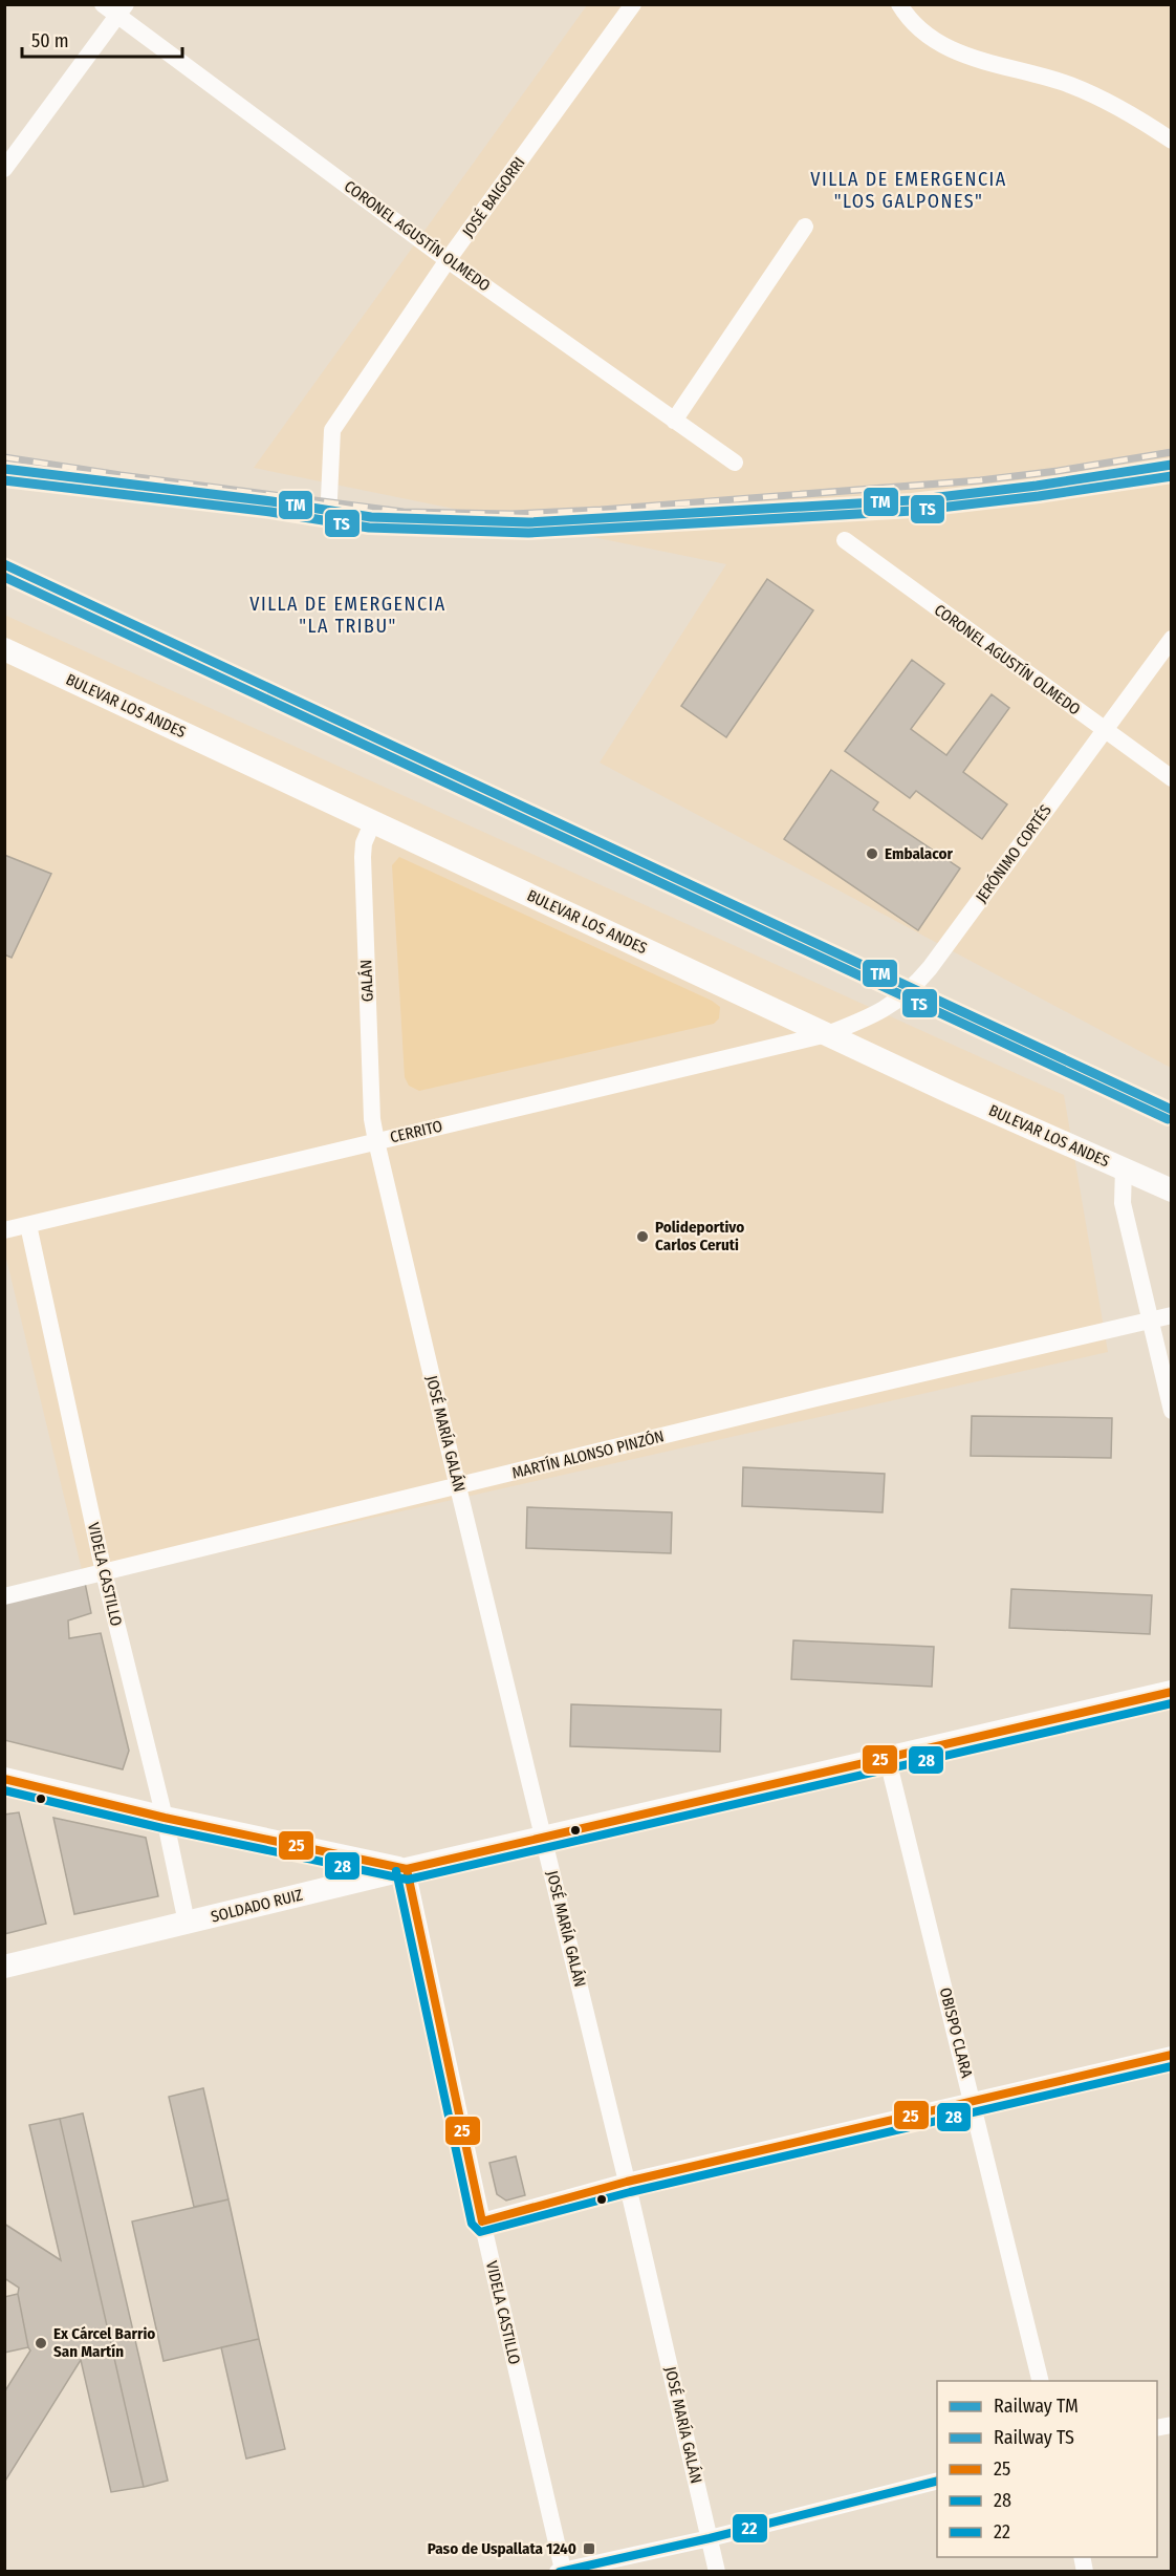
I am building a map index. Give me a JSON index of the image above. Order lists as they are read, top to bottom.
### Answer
{
  "streets": {
    "main road": ["BULEVAR LOS ANDES", "SOLDADO RUIZ"],
    "street": [
      "JOSÉ BAIGORRI",
      "CORONEL AGUSTÍN OLMEDO",
      "JERÓNIMO CORTÉS",
      "GALÁN",
      "CERRITO",
      "JOSÉ MARÍA GALÁN",
      "MARTÍN ALONSO PINZÓN",
      "VIDELA CASTILLO",
      "OBISPO CLARA"
    ]
  },
  "crossings": [
    ["JOSÉ BAIGORRI", "CORONEL AGUSTÍN OLMEDO"],
    ["CORONEL AGUSTÍN OLMEDO", "JERÓNIMO CORTÉS"],
    ["BULEVAR LOS ANDES", "JERÓNIMO CORTÉS"],
    ["BULEVAR LOS ANDES", "GALÁN"],
    ["BULEVAR LOS ANDES", "CERRITO"],
    ["JERÓNIMO CORTÉS", "CERRITO"],
    ["GALÁN", "CERRITO"],
    ["GALÁN", "JOSÉ MARÍA GALÁN"],
    ["CERRITO", "JOSÉ MARÍA GALÁN"],
    ["CERRITO", "VIDELA CASTILLO"],
    ["JOSÉ MARÍA GALÁN", "MARTÍN ALONSO PINZÓN"],
    ["JOSÉ MARÍA GALÁN", "SOLDADO RUIZ"],
    ["MARTÍN ALONSO PINZÓN", "VIDELA CASTILLO"],
    ["VIDELA CASTILLO", "SOLDADO RUIZ"],
    ["SOLDADO RUIZ", "OBISPO CLARA"]
  ],
  "districts": ["VILLA DE EMERGENCIA \"LOS GALPONES\"", "VILLA DE EMERGENCIA \"LA TRIBU\""],
  "places": {
    "other": ["Embalacor", "Polideportivo Carlos Ceruti", "Ex Cárcel Barrio San Martín"],
    "transit": ["Paso de Uspallata 1240"]
  },
  "lines": [
    "rail line TM",
    "rail line TS",
    "transit line 25",
    "transit line 28",
    "transit line 22"
  ],
  "legend": [
    "Railway TM",
    "Railway TS",
    "25",
    "28",
    "22"
  ],
  "scale_bar": "50 m"
}
